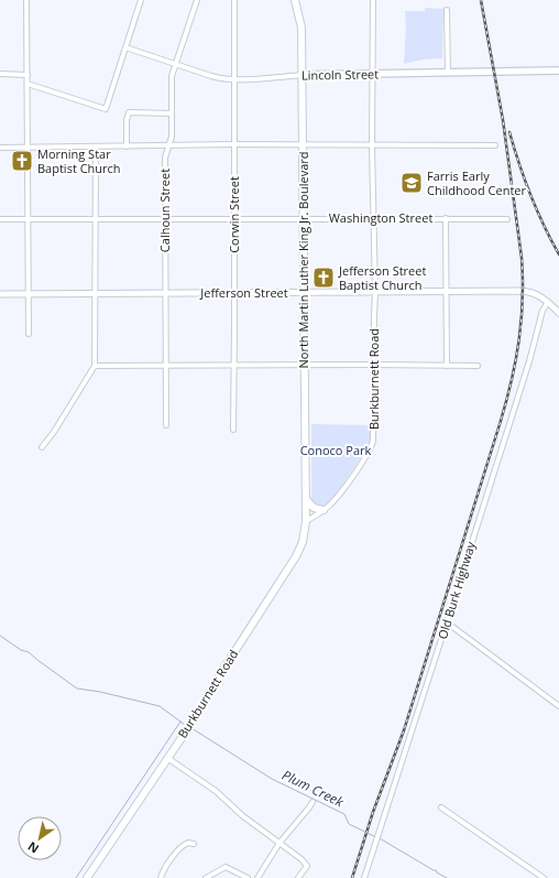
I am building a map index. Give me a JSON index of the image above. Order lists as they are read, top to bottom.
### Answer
{
  "streets": {
    "main road": ["Lincoln Street", "North Martin Luther King Jr. Boulevard", "Burkburnett Road"],
    "street": [
      "Calhoun Street",
      "Corwin Street",
      "Washington Street",
      "Jefferson Street",
      "Old Burk Highway"
    ]
  },
  "crossings": [
    ["Lincoln Street", "Calhoun Street"],
    ["Lincoln Street", "Corwin Street"],
    ["Lincoln Street", "North Martin Luther King Jr. Boulevard"],
    ["Lincoln Street", "Burkburnett Road"],
    ["Calhoun Street", "Washington Street"],
    ["Calhoun Street", "Jefferson Street"],
    ["Corwin Street", "Washington Street"],
    ["Corwin Street", "Jefferson Street"],
    ["Washington Street", "North Martin Luther King Jr. Boulevard"],
    ["Washington Street", "Burkburnett Road"],
    ["North Martin Luther King Jr. Boulevard", "Jefferson Street"],
    ["North Martin Luther King Jr. Boulevard", "Burkburnett Road"],
    ["Jefferson Street", "Burkburnett Road"],
    ["Jefferson Street", "Old Burk Highway"]
  ],
  "water": ["Plum Creek"],
  "parks": ["Conoco Park"],
  "places": {
    "church": ["Morning Star Baptist Church", "Jefferson Street Baptist Church"],
    "school or university": ["Farris Early Childhood Center"]
  },
  "north": "bottom left"
}
